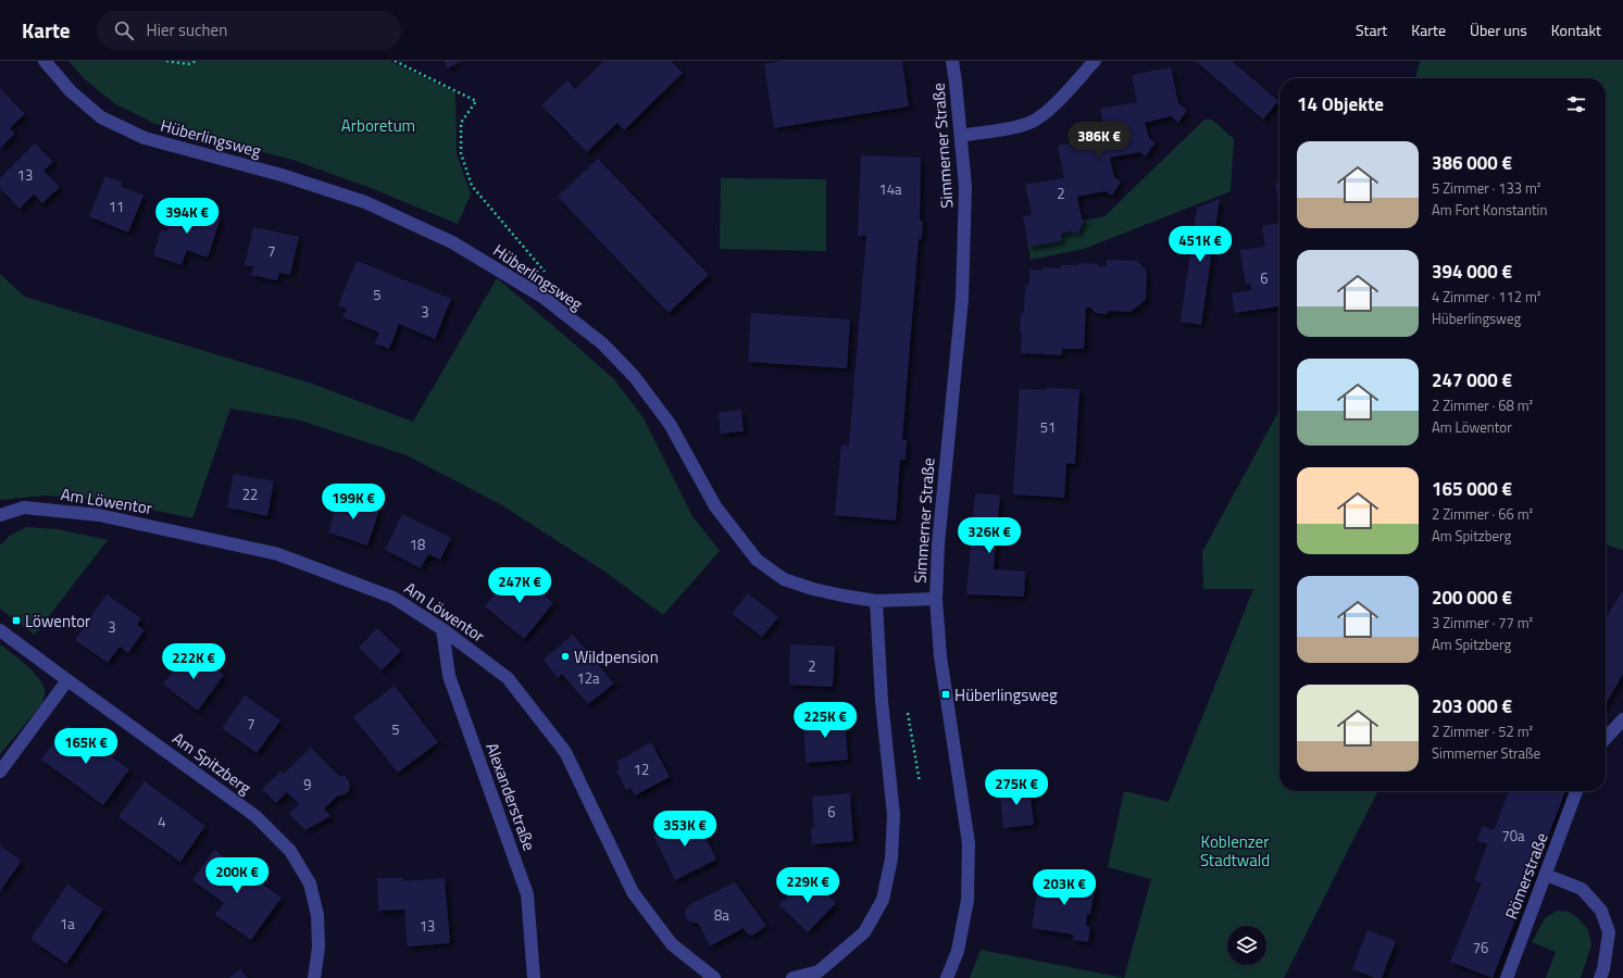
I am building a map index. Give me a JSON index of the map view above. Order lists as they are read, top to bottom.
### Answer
{
  "streets": {
    "street": [
      "Hüberlingsweg",
      "Simmerner Straße",
      "Am Löwentor",
      "Am Spitzberg",
      "Alexanderstraße",
      "Römerstraße"
    ]
  },
  "crossings": [
    ["Hüberlingsweg", "Simmerner Straße"],
    ["Am Löwentor", "Alexanderstraße"]
  ],
  "parks": ["Arboretum", "Koblenzer Stadtwald"],
  "places": {
    "transit": ["Löwentor", "Hüberlingsweg"],
    "other": ["Wildpension"]
  },
  "house_numbers": [
    "13",
    "14a",
    "2",
    "11",
    "7",
    "6",
    "5",
    "3",
    "51",
    "22",
    "18",
    "3",
    "2",
    "12a",
    "7",
    "5",
    "12",
    "9",
    "6",
    "4",
    "70a",
    "8a",
    "1a",
    "13",
    "76"
  ],
  "page": {
    "header": "Karte",
    "search": "Hier suchen",
    "nav": [
      "Start",
      "Karte",
      "Über uns",
      "Kontakt"
    ],
    "heading": "14 Objekte",
    "price": [
      "386K €",
      "394K €",
      "451K €",
      "199K €",
      "326K €",
      "247K €",
      "222K €",
      "225K €",
      "165K €",
      "275K €",
      "353K €",
      "200K €",
      "229K €",
      "203K €"
    ],
    "list": [
      {
        "name": "386 000 €",
        "note": "5 Zimmer · 133 m² · Am Fort Konstantin"
      },
      {
        "name": "394 000 €",
        "note": "4 Zimmer · 112 m² · Hüberlingsweg"
      },
      {
        "name": "247 000 €",
        "note": "2 Zimmer · 68 m² · Am Löwentor"
      },
      {
        "name": "165 000 €",
        "note": "2 Zimmer · 66 m² · Am Spitzberg"
      },
      {
        "name": "200 000 €",
        "note": "3 Zimmer · 77 m² · Am Spitzberg"
      },
      {
        "name": "203 000 €",
        "note": "2 Zimmer · 52 m² · Simmerner Straße"
      }
    ]
  }
}
